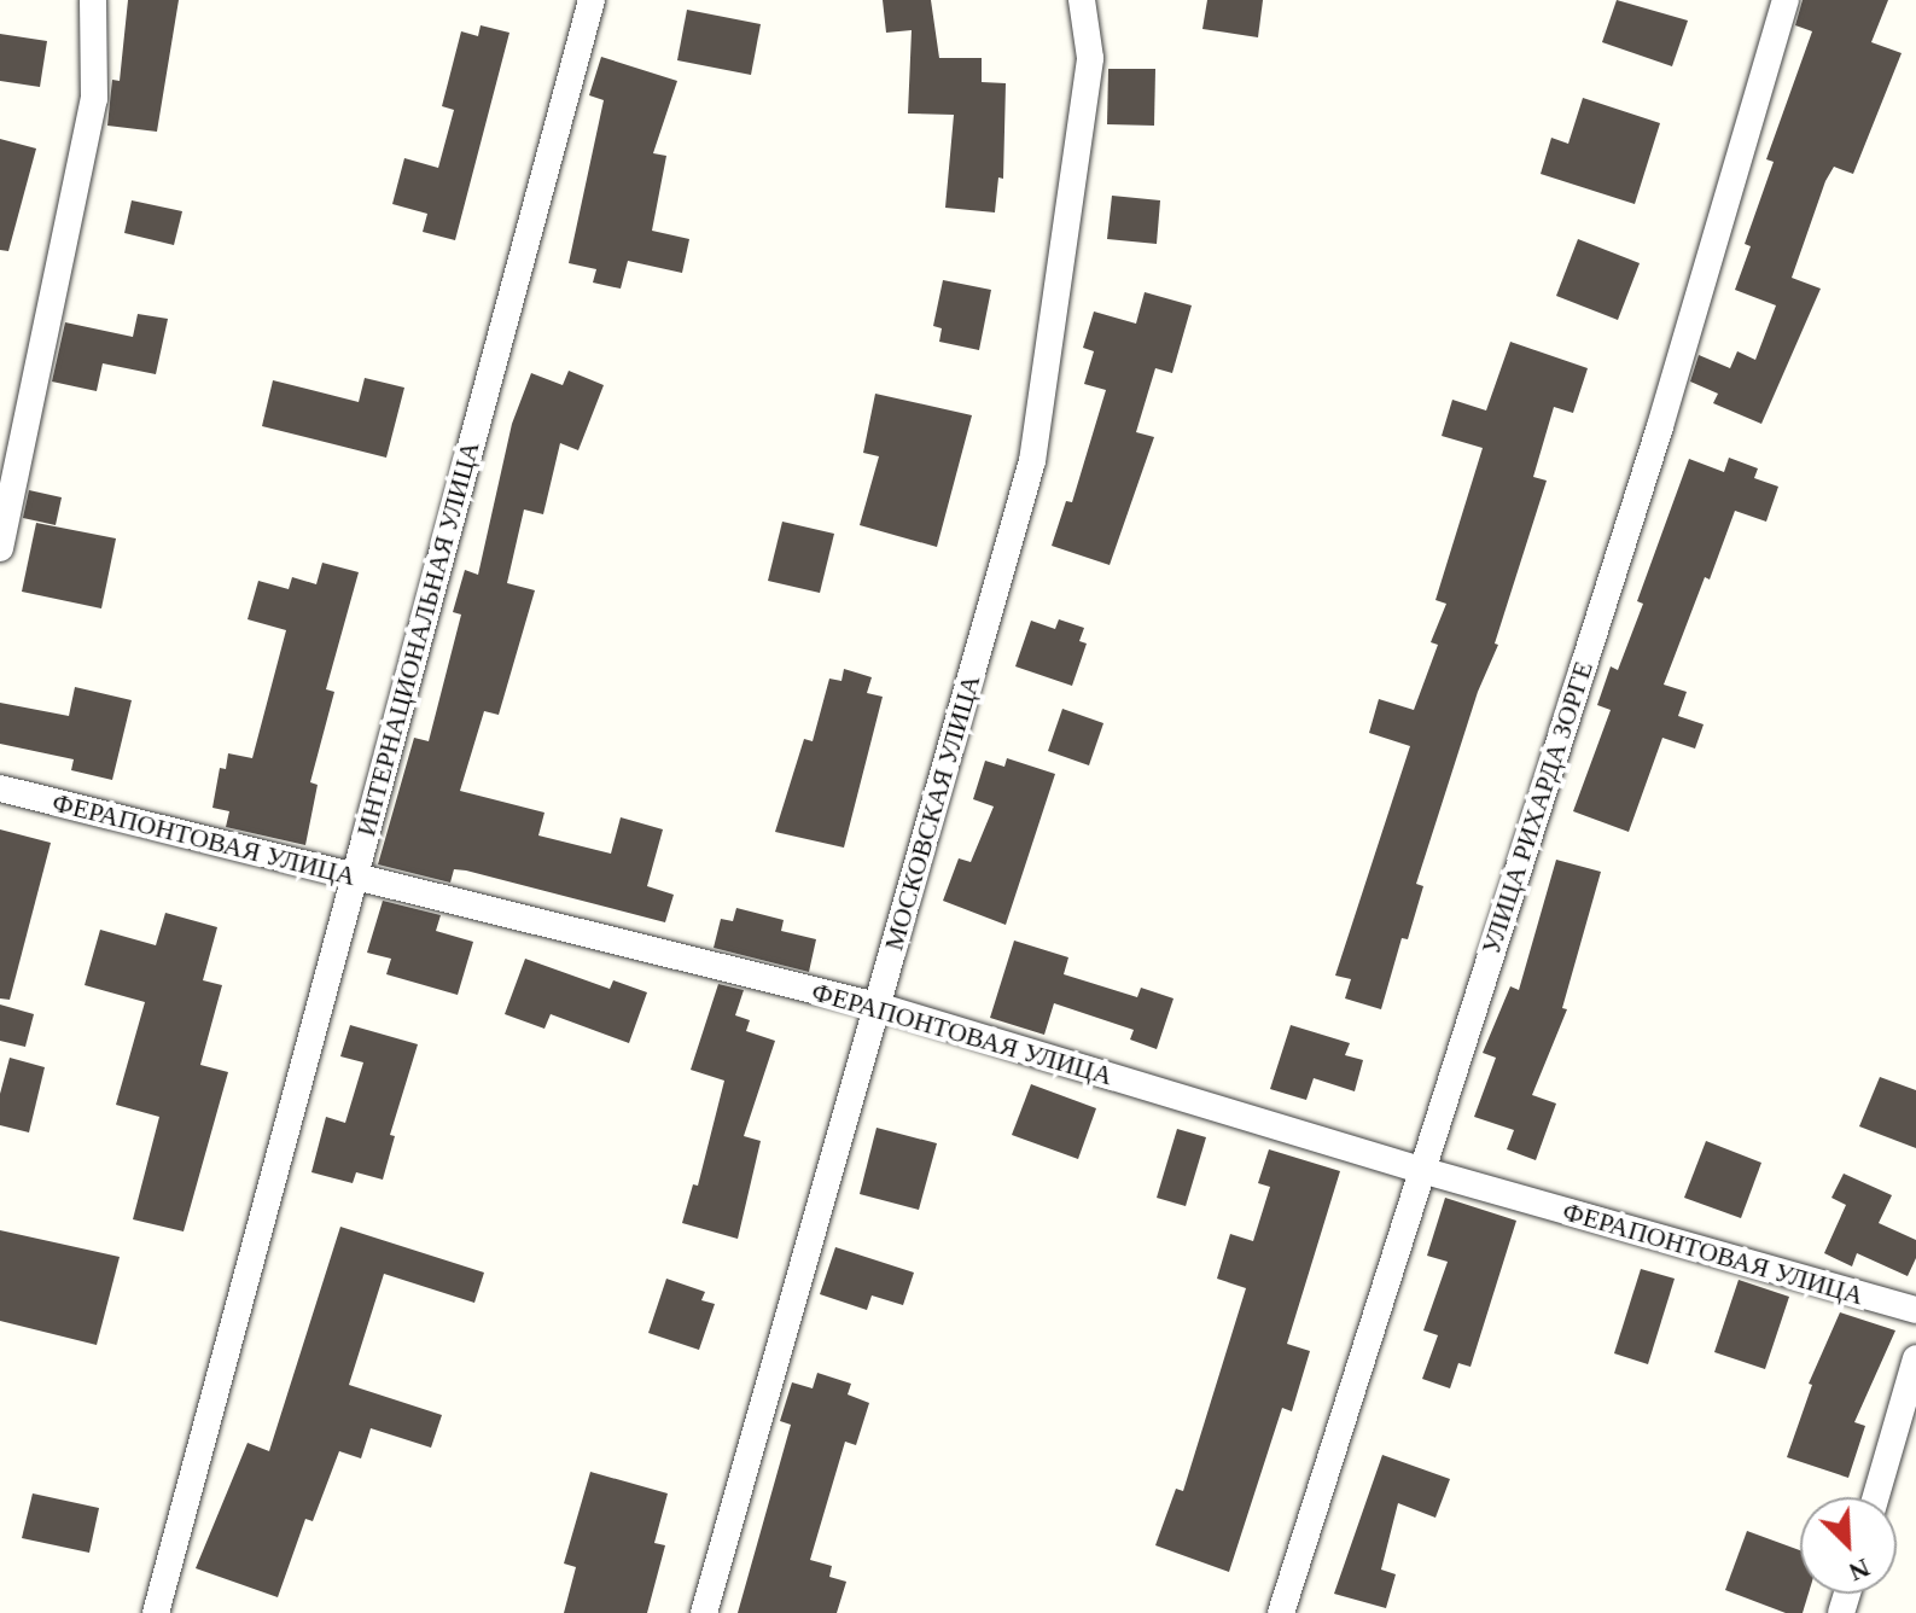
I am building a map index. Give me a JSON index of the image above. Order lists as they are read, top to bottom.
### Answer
{
  "streets": {
    "street": [
      "ИНТЕРНАЦИОНАЛЬНАЯ УЛИЦА",
      "УЛИЦА РИХАРДА ЗОРГЕ",
      "МОСКОВСКАЯ УЛИЦА",
      "ФЕРАПОНТОВАЯ УЛИЦА"
    ]
  },
  "crossings": [
    ["ИНТЕРНАЦИОНАЛЬНАЯ УЛИЦА", "ФЕРАПОНТОВАЯ УЛИЦА"],
    ["УЛИЦА РИХАРДА ЗОРГЕ", "ФЕРАПОНТОВАЯ УЛИЦА"],
    ["МОСКОВСКАЯ УЛИЦА", "ФЕРАПОНТОВАЯ УЛИЦА"]
  ],
  "north": "bottom right"
}
